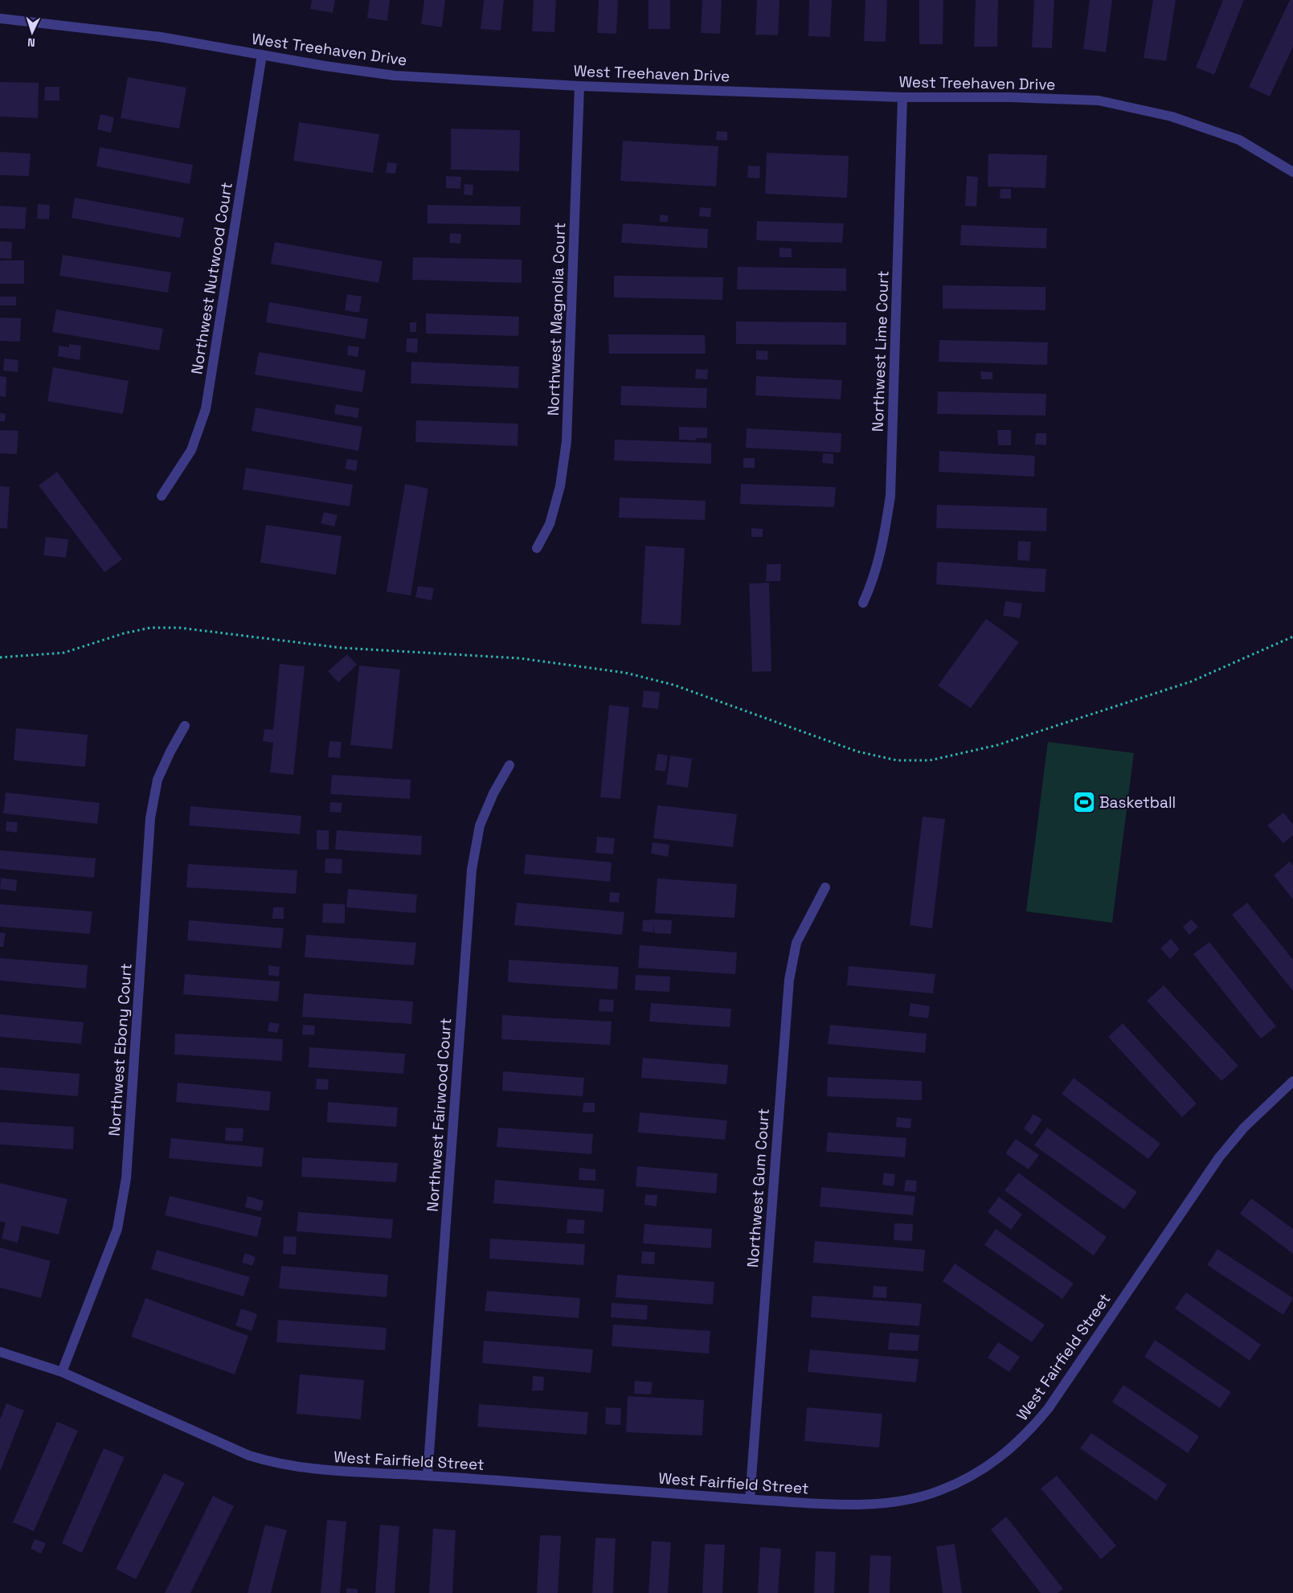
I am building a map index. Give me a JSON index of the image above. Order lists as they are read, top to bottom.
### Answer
{
  "streets": {
    "lane": [
      "West Treehaven Drive",
      "Northwest Nutwood Court",
      "Northwest Magnolia Court",
      "Northwest Lime Court",
      "Northwest Ebony Court",
      "Northwest Fairwood Court",
      "Northwest Gum Court",
      "West Fairfield Street"
    ]
  },
  "crossings": [
    ["West Treehaven Drive", "Northwest Nutwood Court"],
    ["West Treehaven Drive", "Northwest Magnolia Court"],
    ["West Treehaven Drive", "Northwest Lime Court"],
    ["Northwest Ebony Court", "West Fairfield Street"],
    ["Northwest Fairwood Court", "West Fairfield Street"],
    ["Northwest Gum Court", "West Fairfield Street"]
  ],
  "places": {
    "sports": ["Basketball"]
  },
  "north": "bottom"
}
